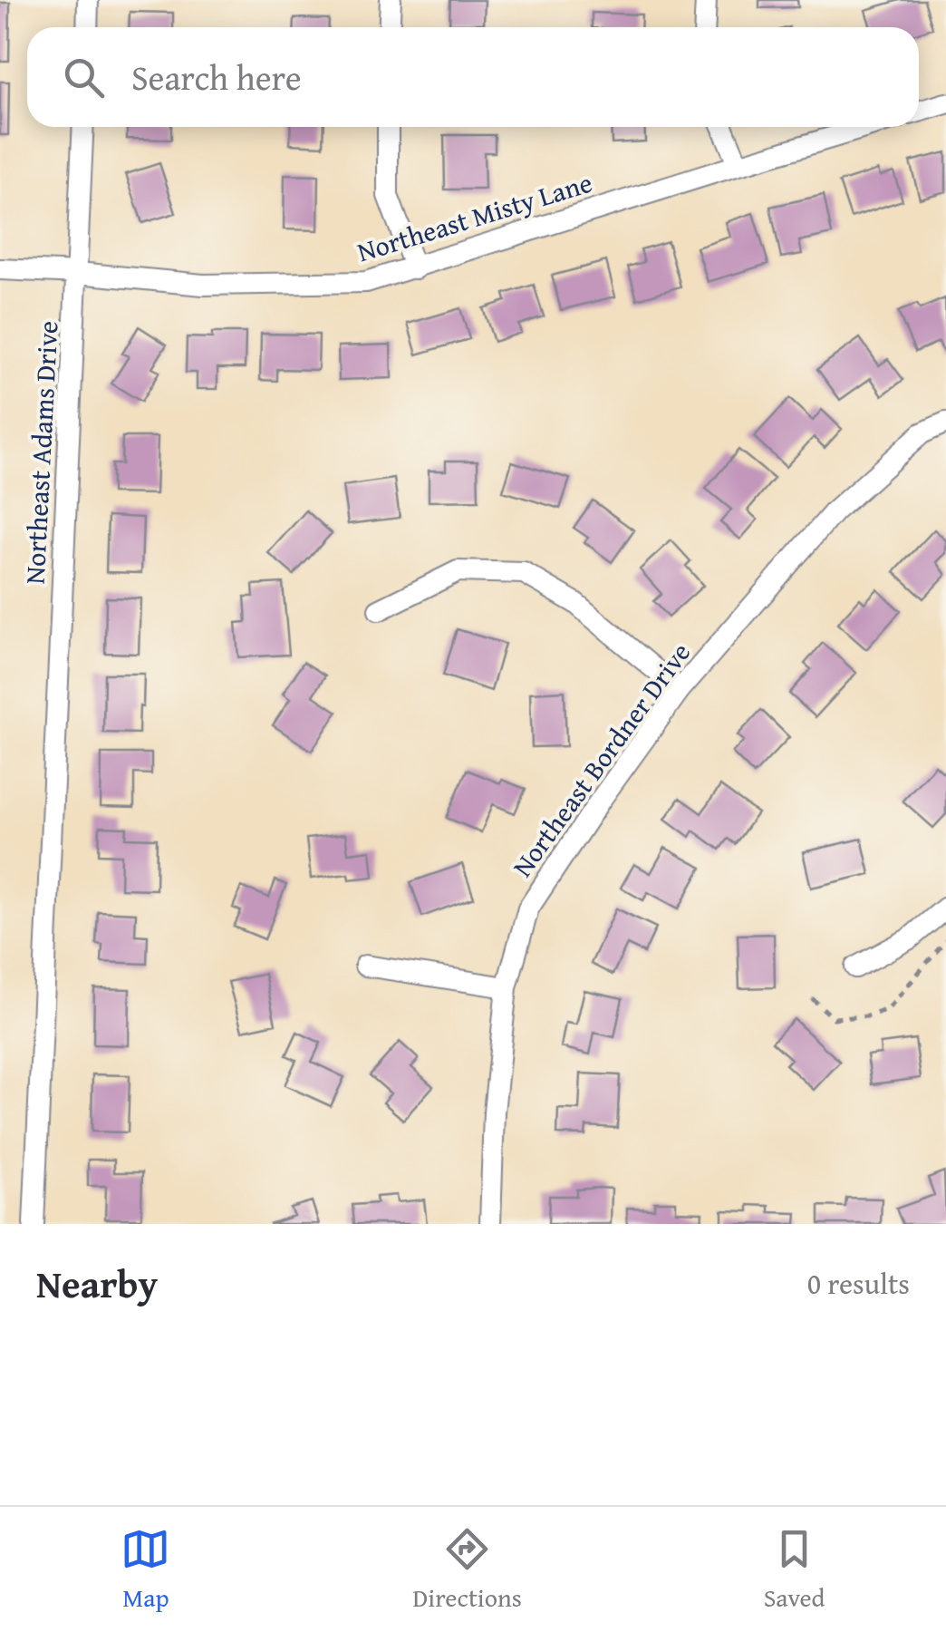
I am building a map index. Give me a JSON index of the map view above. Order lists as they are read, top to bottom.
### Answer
{
  "streets": {
    "street": ["Northeast Misty Lane", "Northeast Adams Drive", "Northeast Bordner Drive"]
  },
  "crossings": [
    ["Northeast Misty Lane", "Northeast Adams Drive"]
  ],
  "page": {
    "search": "Search here",
    "heading": ["Nearby", "0 results"],
    "nav": ["Map", "Directions", "Saved"]
  }
}
